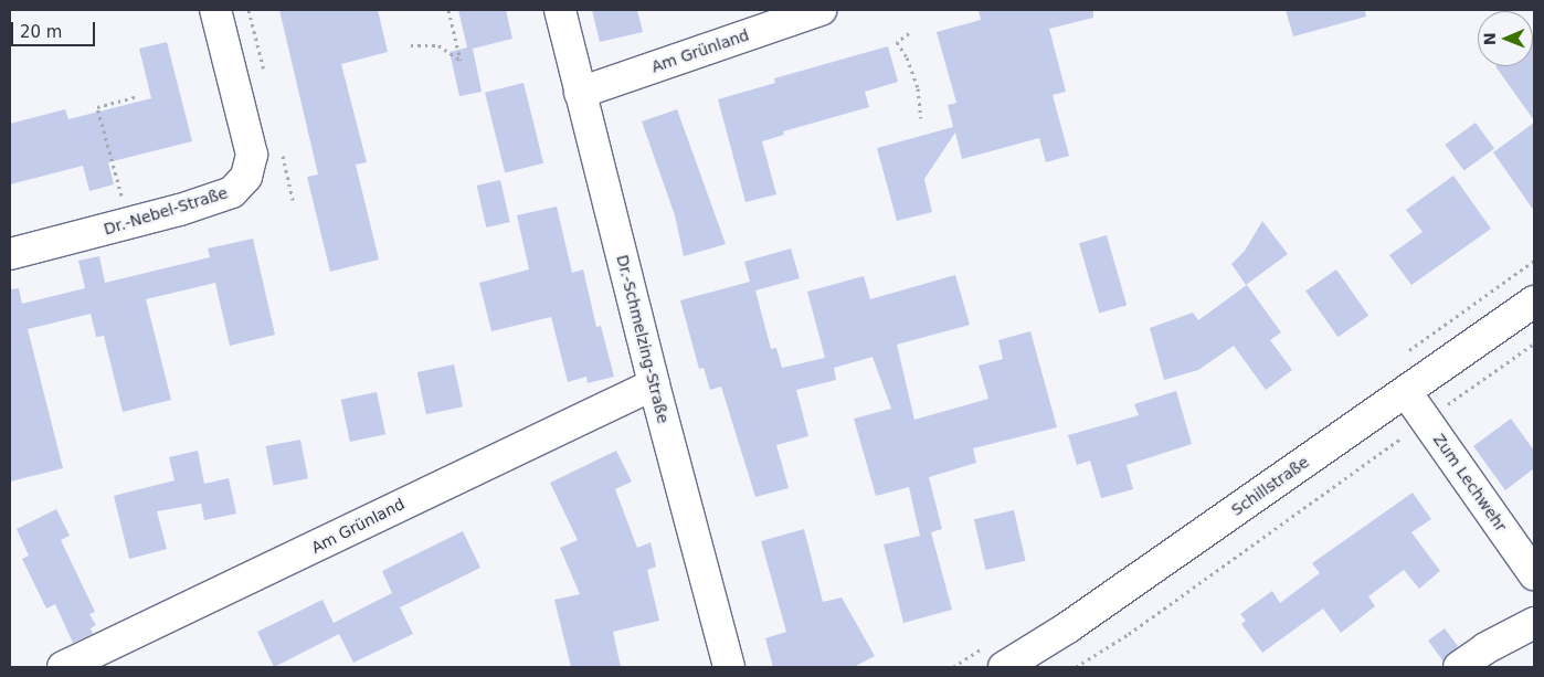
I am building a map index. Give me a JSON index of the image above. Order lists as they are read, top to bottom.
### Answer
{
  "streets": {
    "street": [
      "Am Grünland",
      "Dr.-Nebel-Straße",
      "Dr.-Schmelzing-Straße",
      "Zum Lechwehr",
      "Schillstraße"
    ]
  },
  "crossings": [
    ["Am Grünland", "Dr.-Schmelzing-Straße"],
    ["Zum Lechwehr", "Schillstraße"]
  ],
  "scale_bar": "20 m",
  "north": "left"
}
